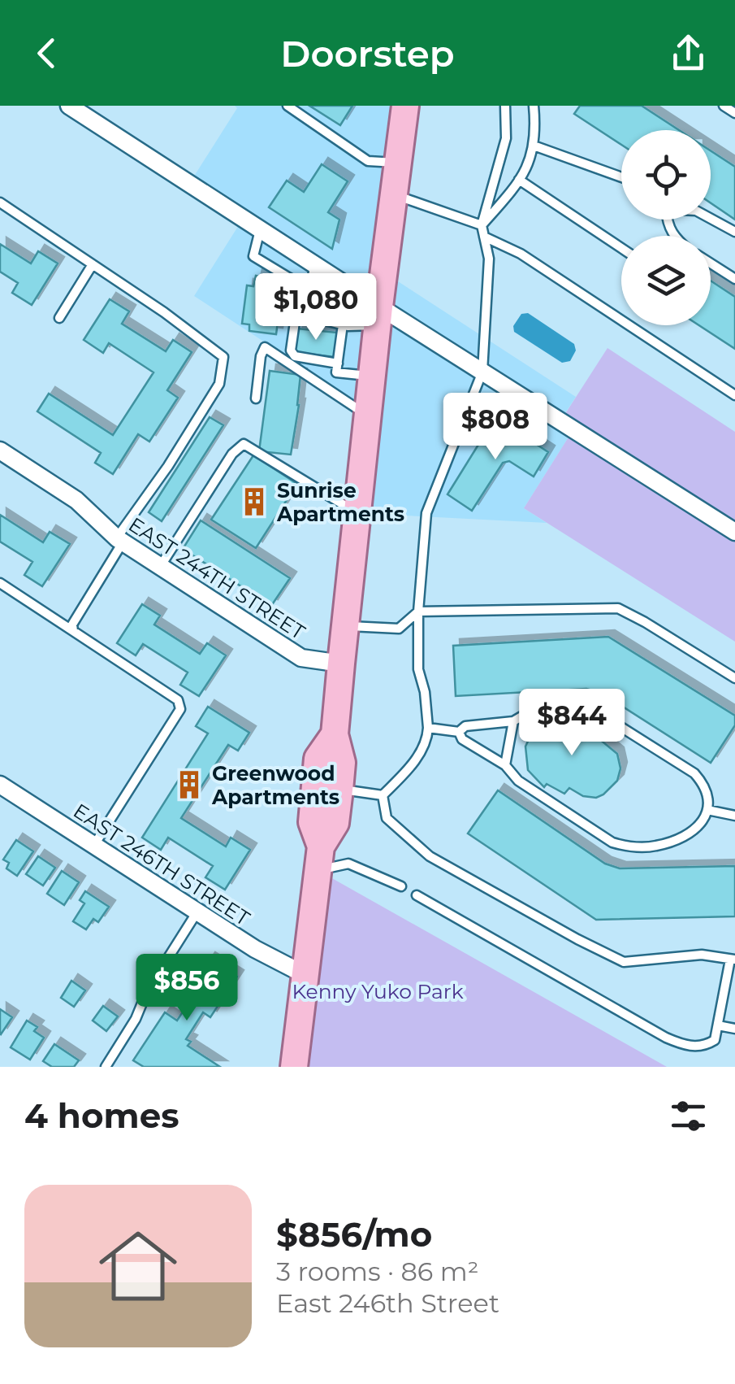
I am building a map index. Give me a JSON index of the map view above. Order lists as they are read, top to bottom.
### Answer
{
  "streets": {
    "street": ["EAST 244TH STREET", "EAST 246TH STREET"]
  },
  "parks": ["Kenny Yuko Park"],
  "places": {
    "building": ["Sunrise Apartments", "Greenwood Apartments"]
  },
  "page": {
    "header": "Doorstep",
    "price": [
      "$1,080",
      "$808",
      "$844",
      "$856"
    ],
    "heading": "4 homes",
    "list": [
      {
        "name": "$856/mo",
        "note": "3 rooms · 86 m² · East 246th Street"
      }
    ]
  }
}
